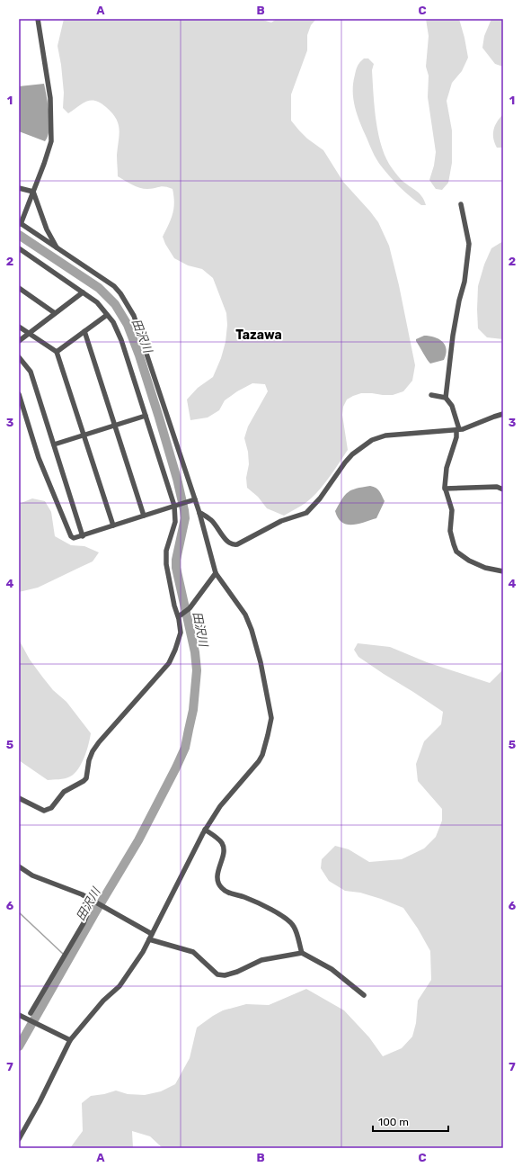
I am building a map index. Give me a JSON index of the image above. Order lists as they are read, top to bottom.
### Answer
{
  "districts": ["Tazawa"],
  "water": ["田沢川"],
  "scale_bar": "100 m",
  "grid": {
    "columns": ["A", "B", "C"],
    "rows": [
      "1",
      "2",
      "3",
      "4",
      "5",
      "6",
      "7"
    ]
  }
}
